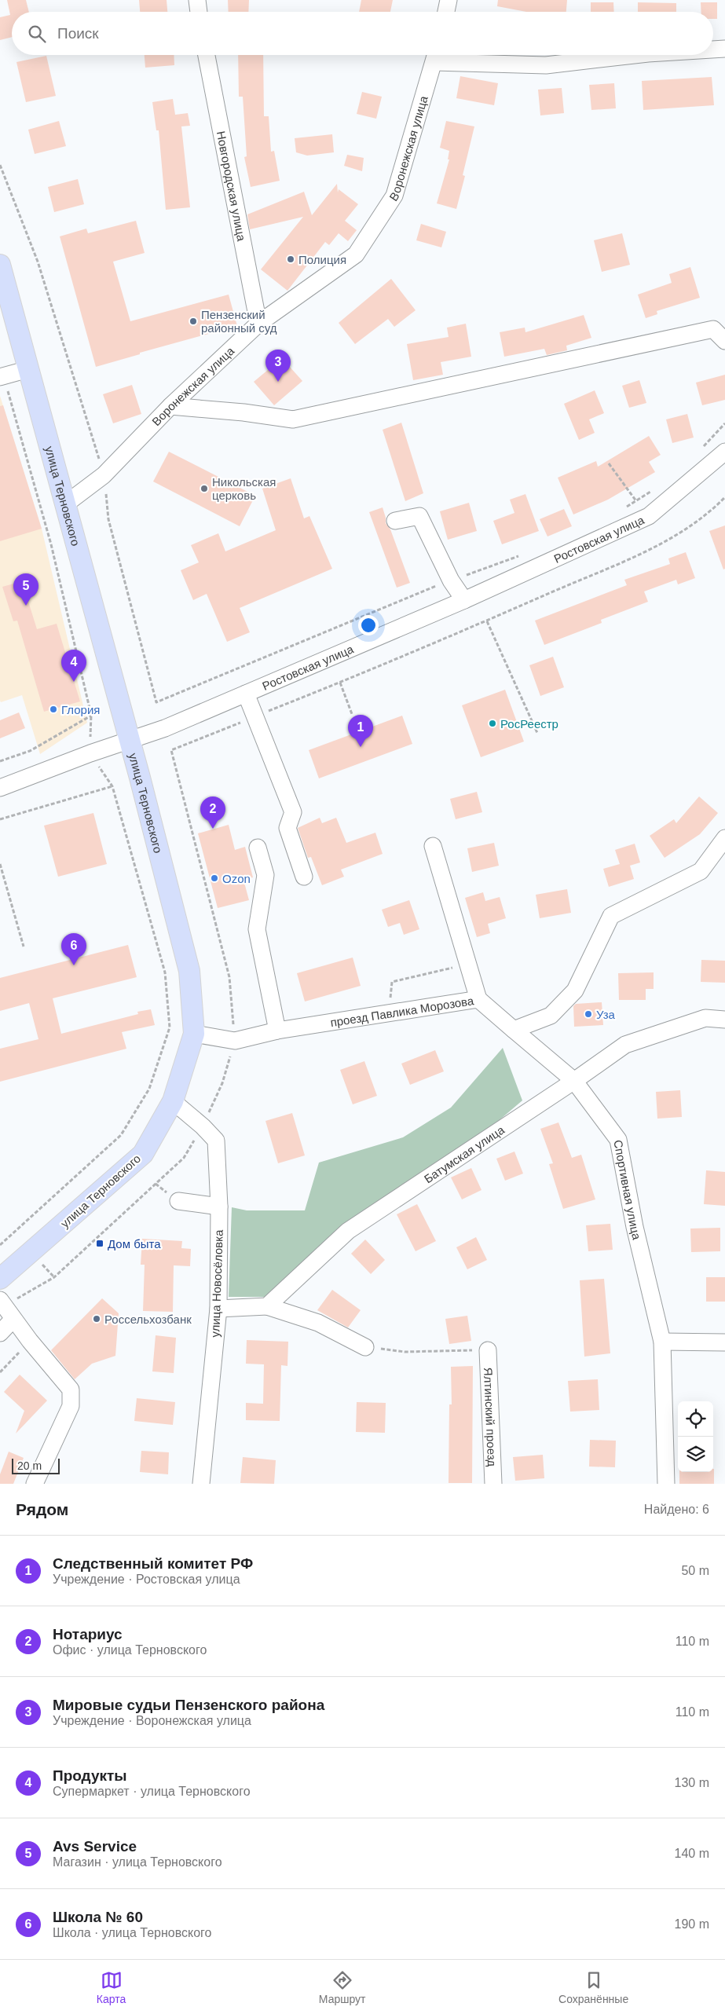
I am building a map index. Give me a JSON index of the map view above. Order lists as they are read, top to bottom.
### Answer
{
  "streets": {
    "main road": ["улица Терновского"],
    "street": [
      "Воронежская улица",
      "Новгородская улица",
      "Ростовская улица",
      "проезд Павлика Морозова",
      "Батумская улица",
      "Спортивная улица",
      "улица Новосёловка",
      "Ялтинский проезд"
    ]
  },
  "crossings": [
    ["Воронежская улица", "Новгородская улица"],
    ["Воронежская улица", "улица Терновского"],
    ["улица Терновского", "Ростовская улица"],
    ["улица Терновского", "проезд Павлика Морозова"],
    ["улица Терновского", "улица Новосёловка"],
    ["проезд Павлика Морозова", "Спортивная улица"],
    ["Батумская улица", "Спортивная улица"]
  ],
  "places": {
    "other": [
      "Полиция",
      "Пензенский районный суд",
      "Никольская церковь",
      "Глория",
      "РосРеестр",
      "Ozon",
      "Уза",
      "Россельхозбанк"
    ],
    "transit": ["Дом быта"]
  },
  "scale_bar": "20 m",
  "page": {
    "search": "Поиск",
    "pins": [
      "3",
      "5",
      "4",
      "1",
      "2",
      "6"
    ],
    "scale": "20 m",
    "heading": ["Рядом", "Найдено: 6"],
    "list": [
      {
        "mark": "1",
        "name": "Следственный комитет РФ",
        "note": "Учреждение · Ростовская улица",
        "value": "50 m"
      },
      {
        "mark": "2",
        "name": "Нотариус",
        "note": "Офис · улица Терновского",
        "value": "110 m"
      },
      {
        "mark": "3",
        "name": "Мировые судьи Пензенского района",
        "note": "Учреждение · Воронежская улица",
        "value": "110 m"
      },
      {
        "mark": "4",
        "name": "Продукты",
        "note": "Супермаркет · улица Терновского",
        "value": "130 m"
      },
      {
        "mark": "5",
        "name": "Avs Service",
        "note": "Магазин · улица Терновского",
        "value": "140 m"
      },
      {
        "mark": "6",
        "name": "Школа № 60",
        "note": "Школа · улица Терновского",
        "value": "190 m"
      }
    ],
    "nav": ["Карта", "Маршрут", "Сохранённые"]
  }
}
